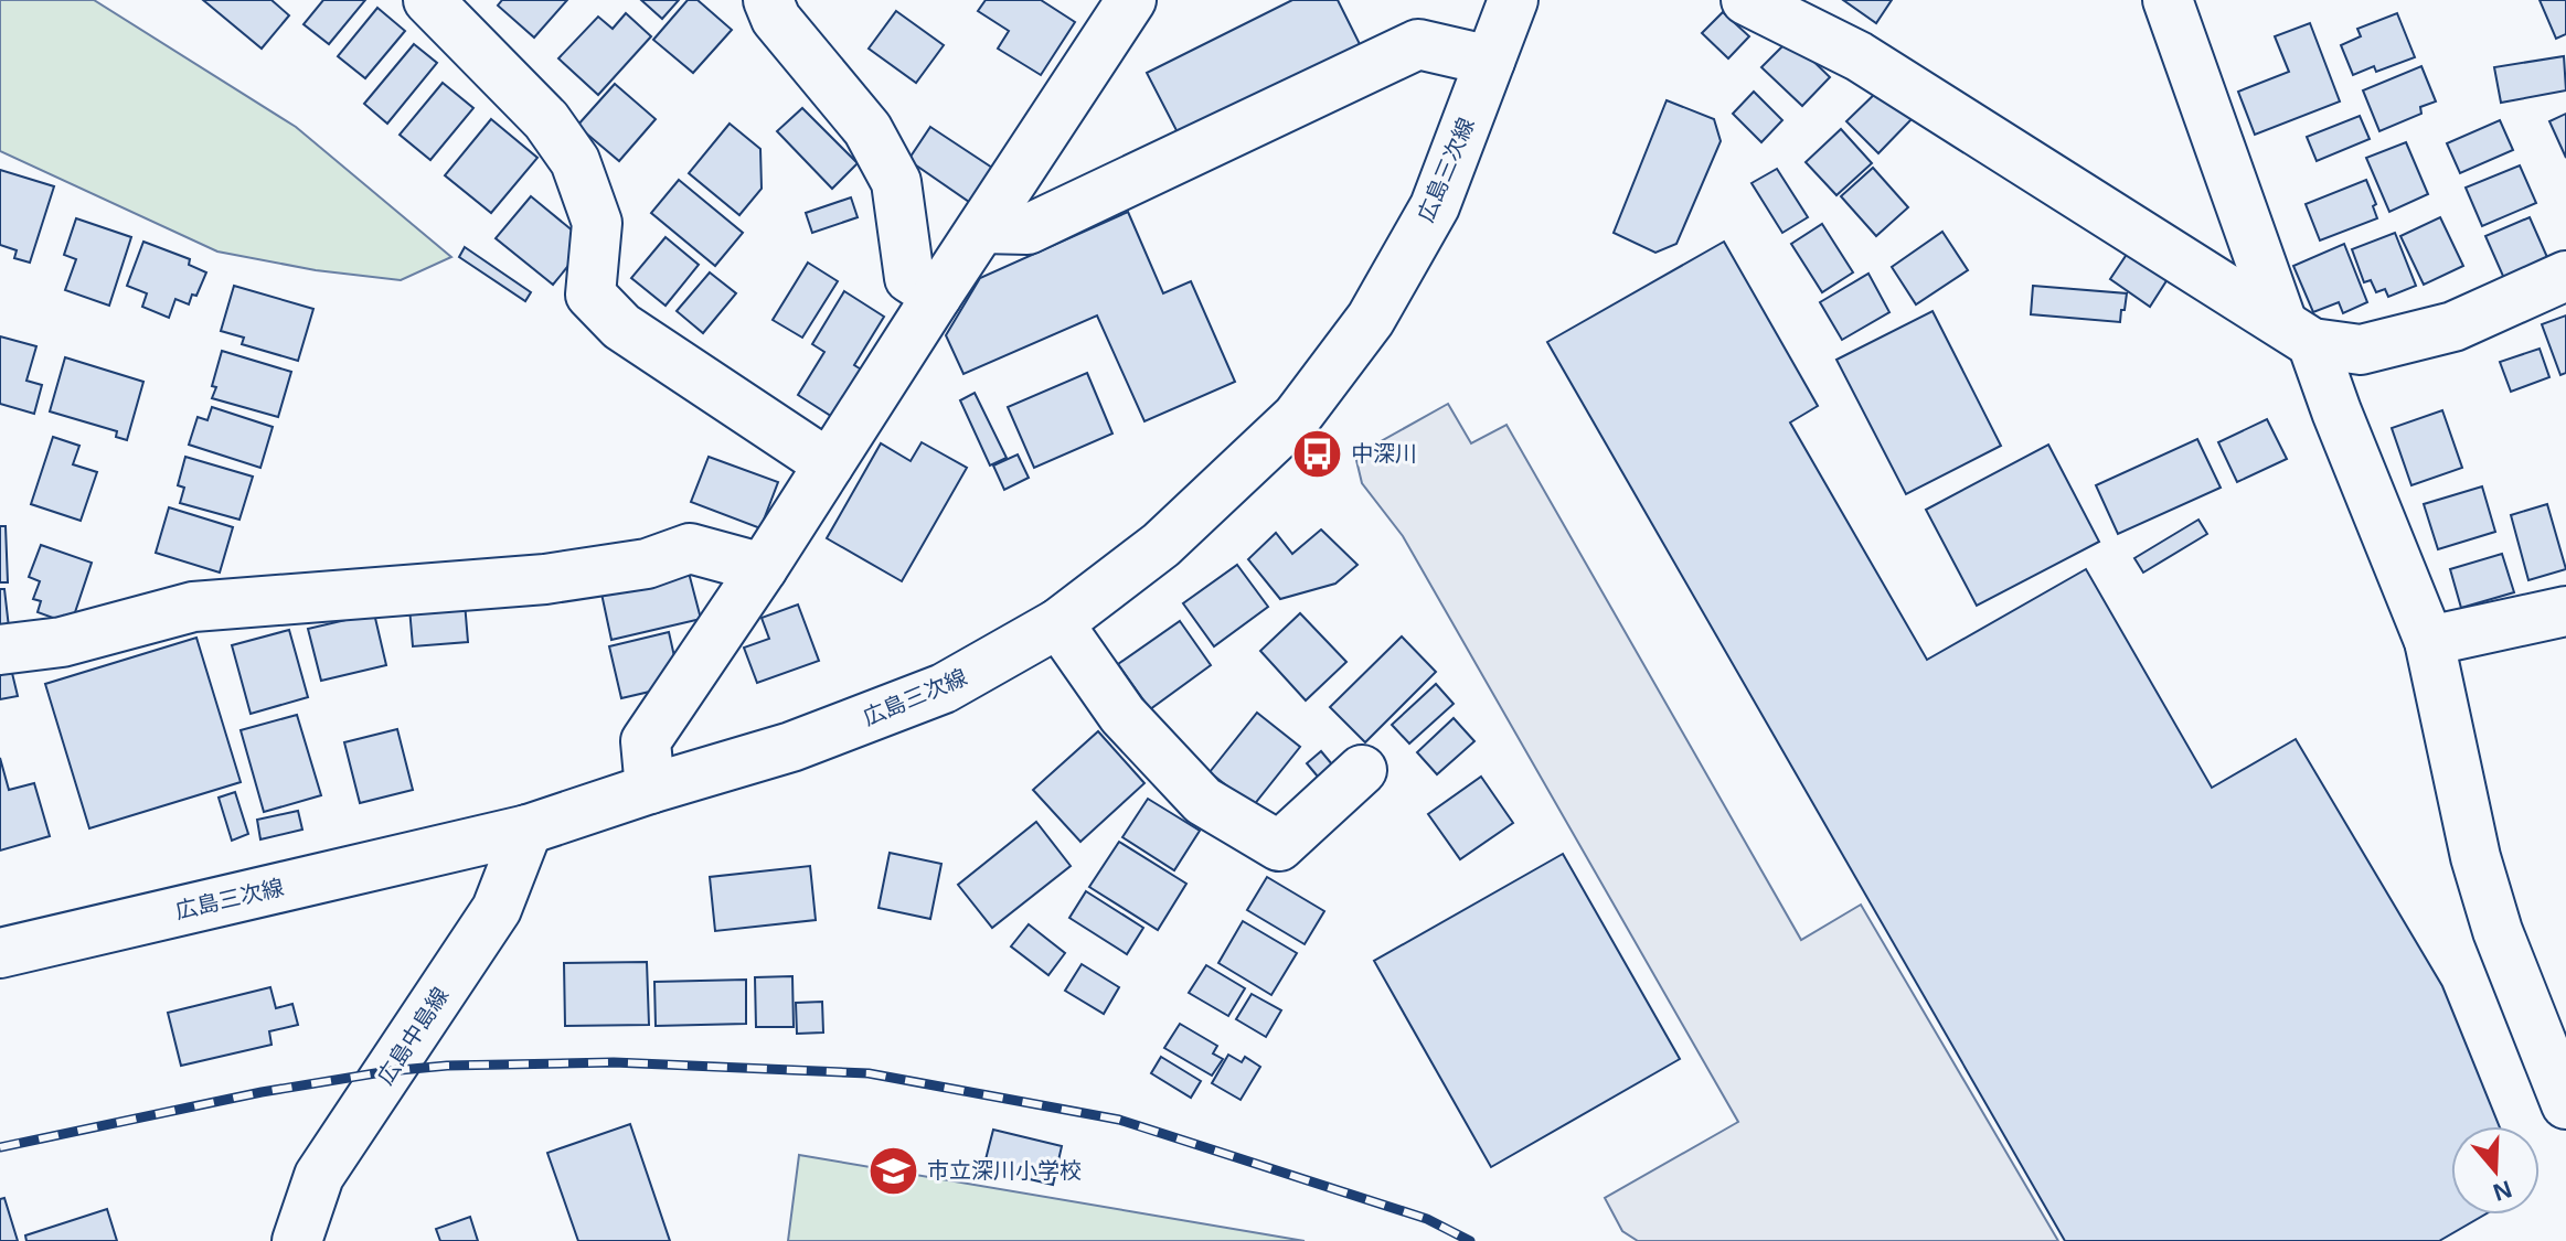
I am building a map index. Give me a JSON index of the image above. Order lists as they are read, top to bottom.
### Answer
{
  "streets": {
    "street": ["広島三次線", "広島中島線"]
  },
  "crossings": [
    ["広島三次線", "広島中島線"]
  ],
  "places": {
    "bus stop": ["中深川"],
    "school or university": ["市立深川小学校"]
  },
  "north": "bottom"
}
